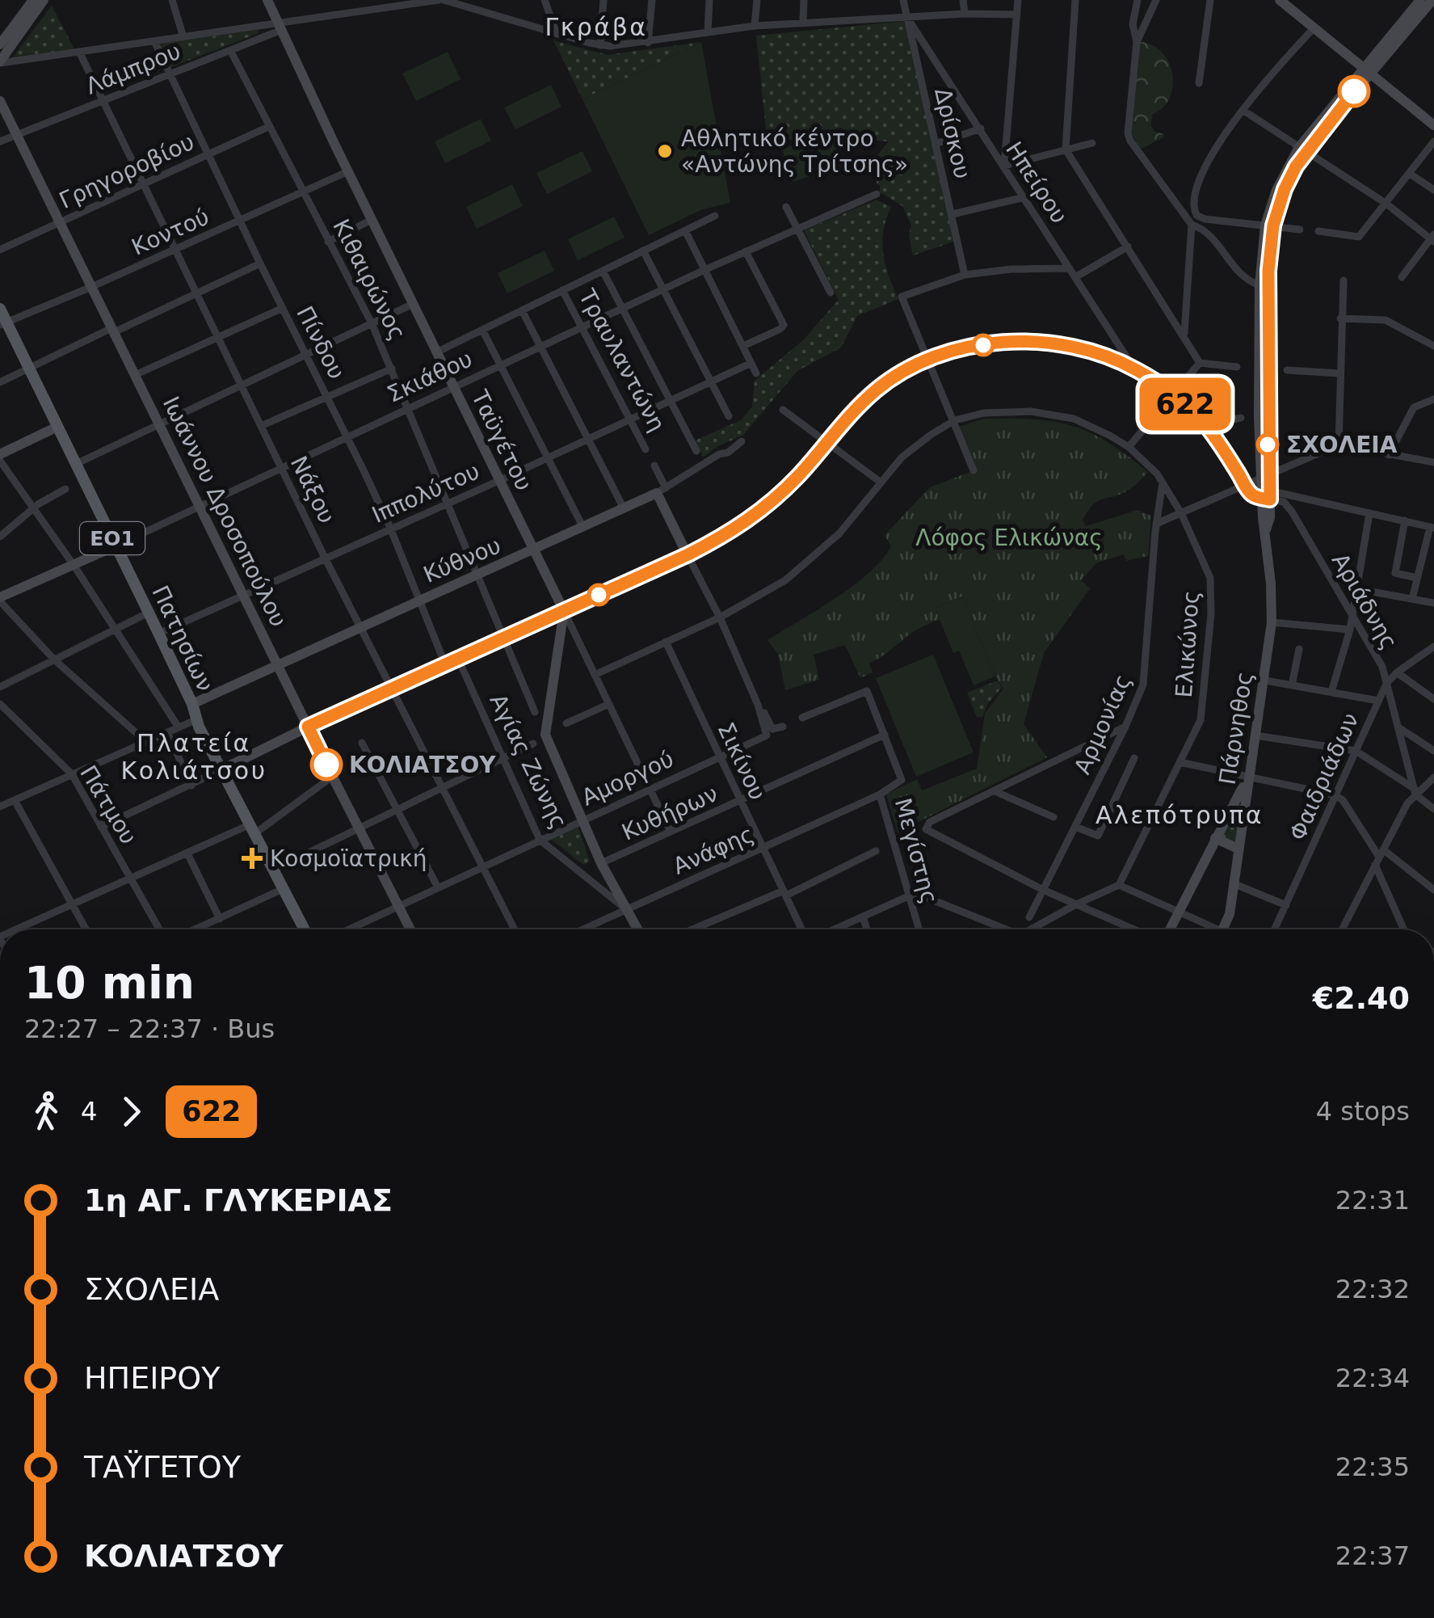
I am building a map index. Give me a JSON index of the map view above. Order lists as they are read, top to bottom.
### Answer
{
  "streets": {
    "main road": ["ΕΟ1", "Πατησίων"],
    "street": [
      "Λάμπρου",
      "Δρίσκου",
      "Γρηγοροβίου",
      "Ηπείρου",
      "Κοντού",
      "Κιθαιρώνος",
      "Πίνδου",
      "Τραυλαντώνη",
      "Σκιάθου",
      "Ταϋγέτου",
      "Νάξου",
      "Ιππολύτου",
      "Ιωάννου Δροσοπούλου",
      "Κύθνου",
      "Αριάδνης",
      "Ελικώνος",
      "Αρμονίας",
      "Πάρνηθος",
      "Αγίας Ζώνης",
      "Σικίνου",
      "Φαιδριάδων",
      "Αμοργού",
      "Πάτμου",
      "Κυθήρων",
      "Ανάφης",
      "Μεγίστης"
    ]
  },
  "crossings": [
    ["Λάμπρου", "Κιθαιρώνος"],
    ["Λάμπρου", "Πίνδου"],
    ["Λάμπρου", "Ταϋγέτου"],
    ["Λάμπρου", "Νάξου"],
    ["Λάμπρου", "Ιωάννου Δροσοπούλου"],
    ["Δρίσκου", "Ηπείρου"],
    ["Γρηγοροβίου", "Κιθαιρώνος"],
    ["Γρηγοροβίου", "Πίνδου"],
    ["Γρηγοροβίου", "Νάξου"],
    ["Γρηγοροβίου", "Ιωάννου Δροσοπούλου"],
    ["Κοντού", "Κιθαιρώνος"],
    ["Κοντού", "Πίνδου"],
    ["Κοντού", "Ταϋγέτου"],
    ["Κοντού", "Νάξου"],
    ["Κοντού", "Ιωάννου Δροσοπούλου"],
    ["Κοντού", "Πατησίων"],
    ["Κιθαιρώνος", "Σκιάθου"],
    ["Κιθαιρώνος", "Ιππολύτου"],
    ["Κιθαιρώνος", "Κύθνου"],
    ["Πίνδου", "Σκιάθου"],
    ["Πίνδου", "Ιππολύτου"],
    ["Πίνδου", "Κύθνου"],
    ["Τραυλαντώνη", "Σκιάθου"],
    ["Τραυλαντώνη", "Ιππολύτου"],
    ["Τραυλαντώνη", "Κύθνου"],
    ["Τραυλαντώνη", "Ελικώνος"],
    ["Τραυλαντώνη", "Αμοργού"],
    ["Σκιάθου", "Ταϋγέτου"],
    ["Σκιάθου", "Νάξου"],
    ["Σκιάθου", "Ιωάννου Δροσοπούλου"],
    ["Σκιάθου", "Πατησίων"],
    ["Ταϋγέτου", "Ιππολύτου"],
    ["Ταϋγέτου", "Κύθνου"],
    ["Ταϋγέτου", "Ελικώνος"],
    ["Ταϋγέτου", "Αμοργού"],
    ["Ταϋγέτου", "Κυθήρων"],
    ["Νάξου", "Ιππολύτου"],
    ["Νάξου", "Κύθνου"],
    ["Νάξου", "Αμοργού"],
    ["Ιππολύτου", "Ιωάννου Δροσοπούλου"],
    ["Ιππολύτου", "Πατησίων"],
    ["Ιωάννου Δροσοπούλου", "Κύθνου"],
    ["Ιωάννου Δροσοπούλου", "Αμοργού"],
    ["Κύθνου", "Πατησίων"],
    ["Αριάδνης", "Φαιδριάδων"],
    ["Ελικώνος", "Αρμονίας"],
    ["Ελικώνος", "Σικίνου"],
    ["Αγίας Ζώνης", "Αμοργού"],
    ["Αγίας Ζώνης", "Ανάφης"],
    ["Σικίνου", "Αμοργού"],
    ["Σικίνου", "Κυθήρων"],
    ["Σικίνου", "Ανάφης"],
    ["Κυθήρων", "Μεγίστης"],
    ["Ανάφης", "Μεγίστης"]
  ],
  "districts": ["Γκράβα", "Πλατεία Κολιάτσου", "Αλεπότρυπα"],
  "parks": ["Λόφος Ελικώνας"],
  "places": {
    "other": ["Αθλητικό κέντρο «Αντώνης Τρίτσης»", "ΣΧΟΛΕΙΑ", "ΚΟΛΙΑΤΣΟΥ"],
    "health": ["Κοσμοϊατρική"]
  },
  "lines": ["bus line 622"],
  "page": {
    "on_map": "622",
    "heading": ["10 min", "22:27 – 22:37 · Bus", "€2.40"],
    "legs": ["4", "622", "4 stops"],
    "list": [
      {
        "name": "1η ΑΓ. ΓΛΥΚΕΡΙΑΣ",
        "value": "22:31"
      },
      {
        "name": "ΣΧΟΛΕΙΑ",
        "value": "22:32"
      },
      {
        "name": "ΗΠΕΙΡΟΥ",
        "value": "22:34"
      },
      {
        "name": "ΤΑΫΓΕΤΟΥ",
        "value": "22:35"
      },
      {
        "name": "ΚΟΛΙΑΤΣΟΥ",
        "value": "22:37"
      }
    ]
  }
}
